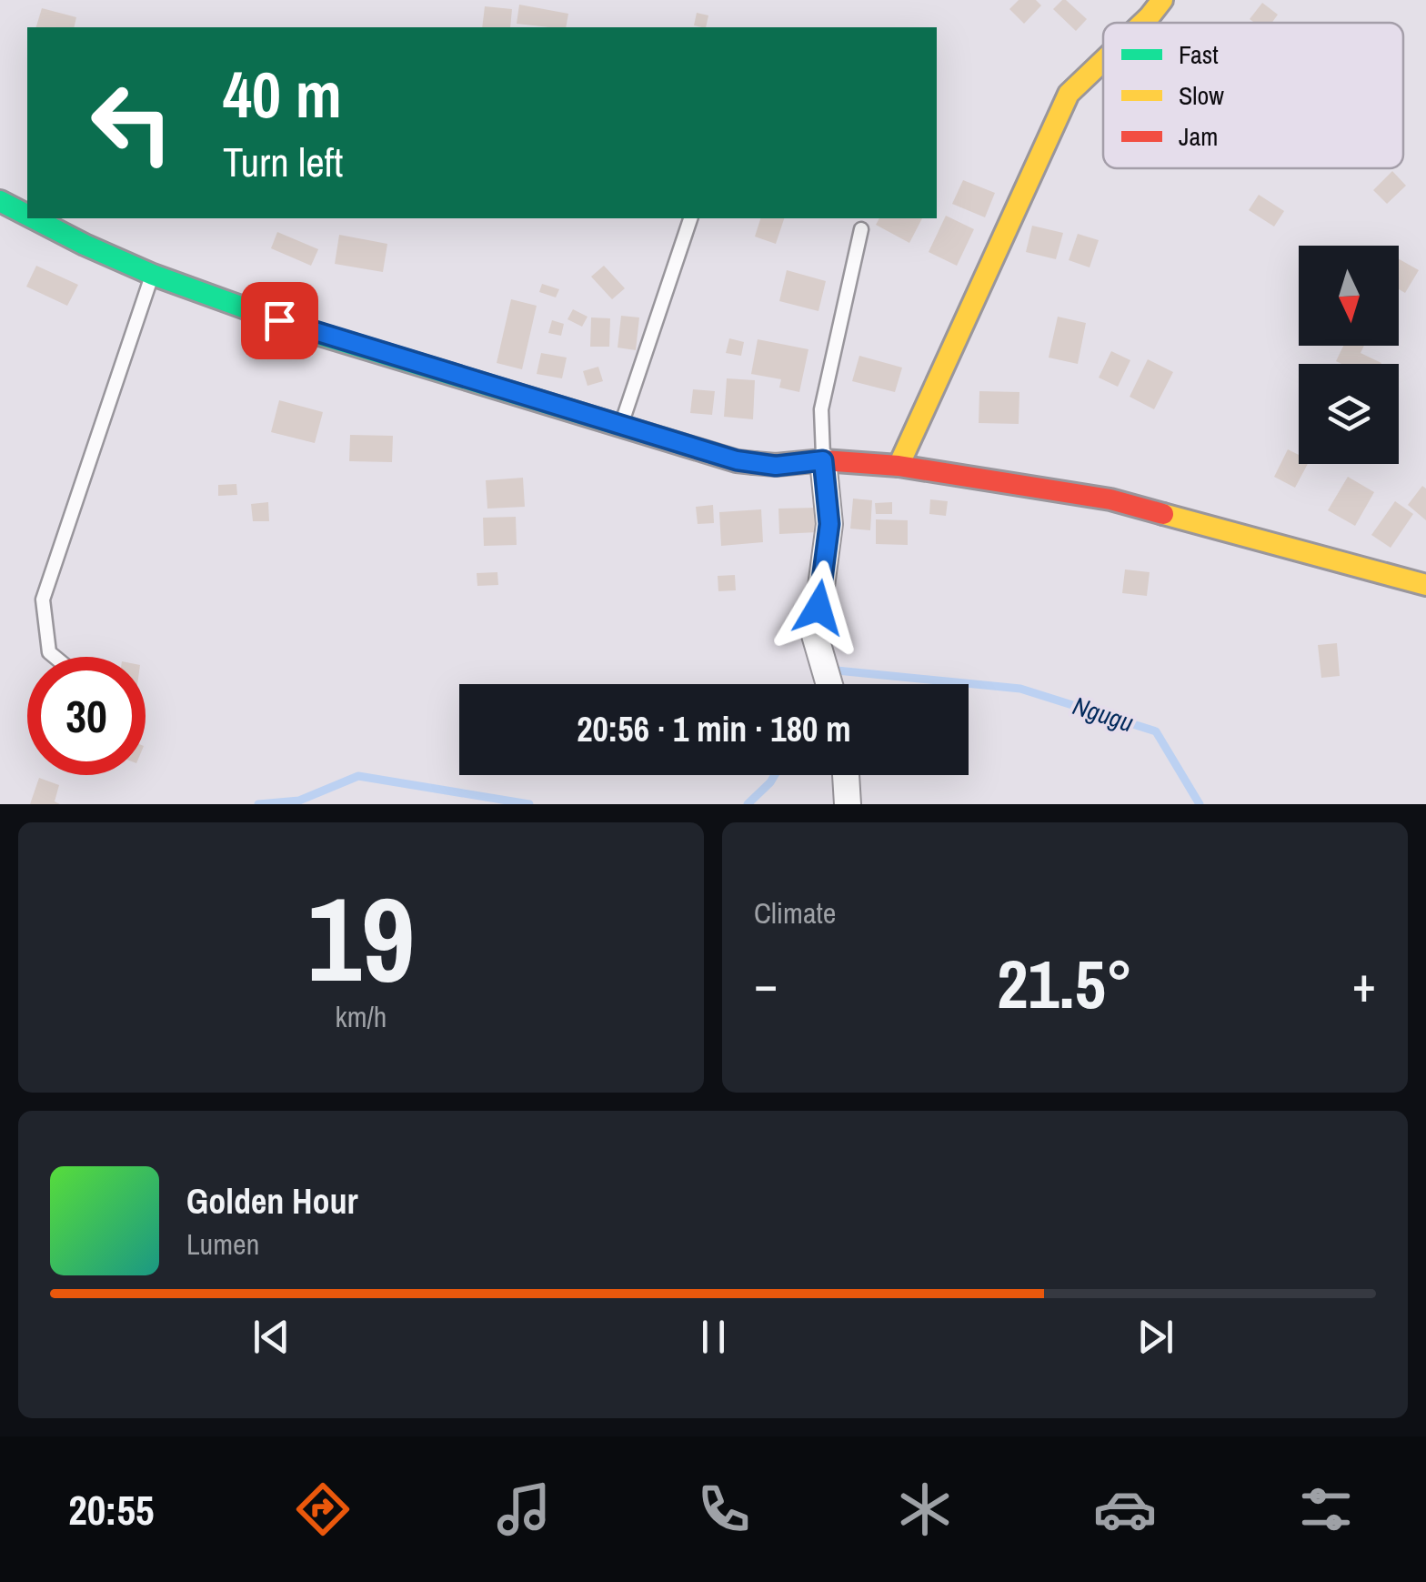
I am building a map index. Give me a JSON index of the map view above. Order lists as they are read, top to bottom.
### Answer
{
  "water": ["Ngugu"],
  "legend": ["Fast", "Slow", "Jam"],
  "north": "bottom",
  "page": {
    "turn": ["40 m", "Turn left"],
    "limit": "30",
    "trip": "20:56 · 1 min · 180 m",
    "tile": [
      ["19", "km/h"],
      "Climate"
    ],
    "heat": ["−", "21.5°", "+"],
    "song": ["Golden Hour", "Lumen"],
    "tabs": "20:55"
  }
}
